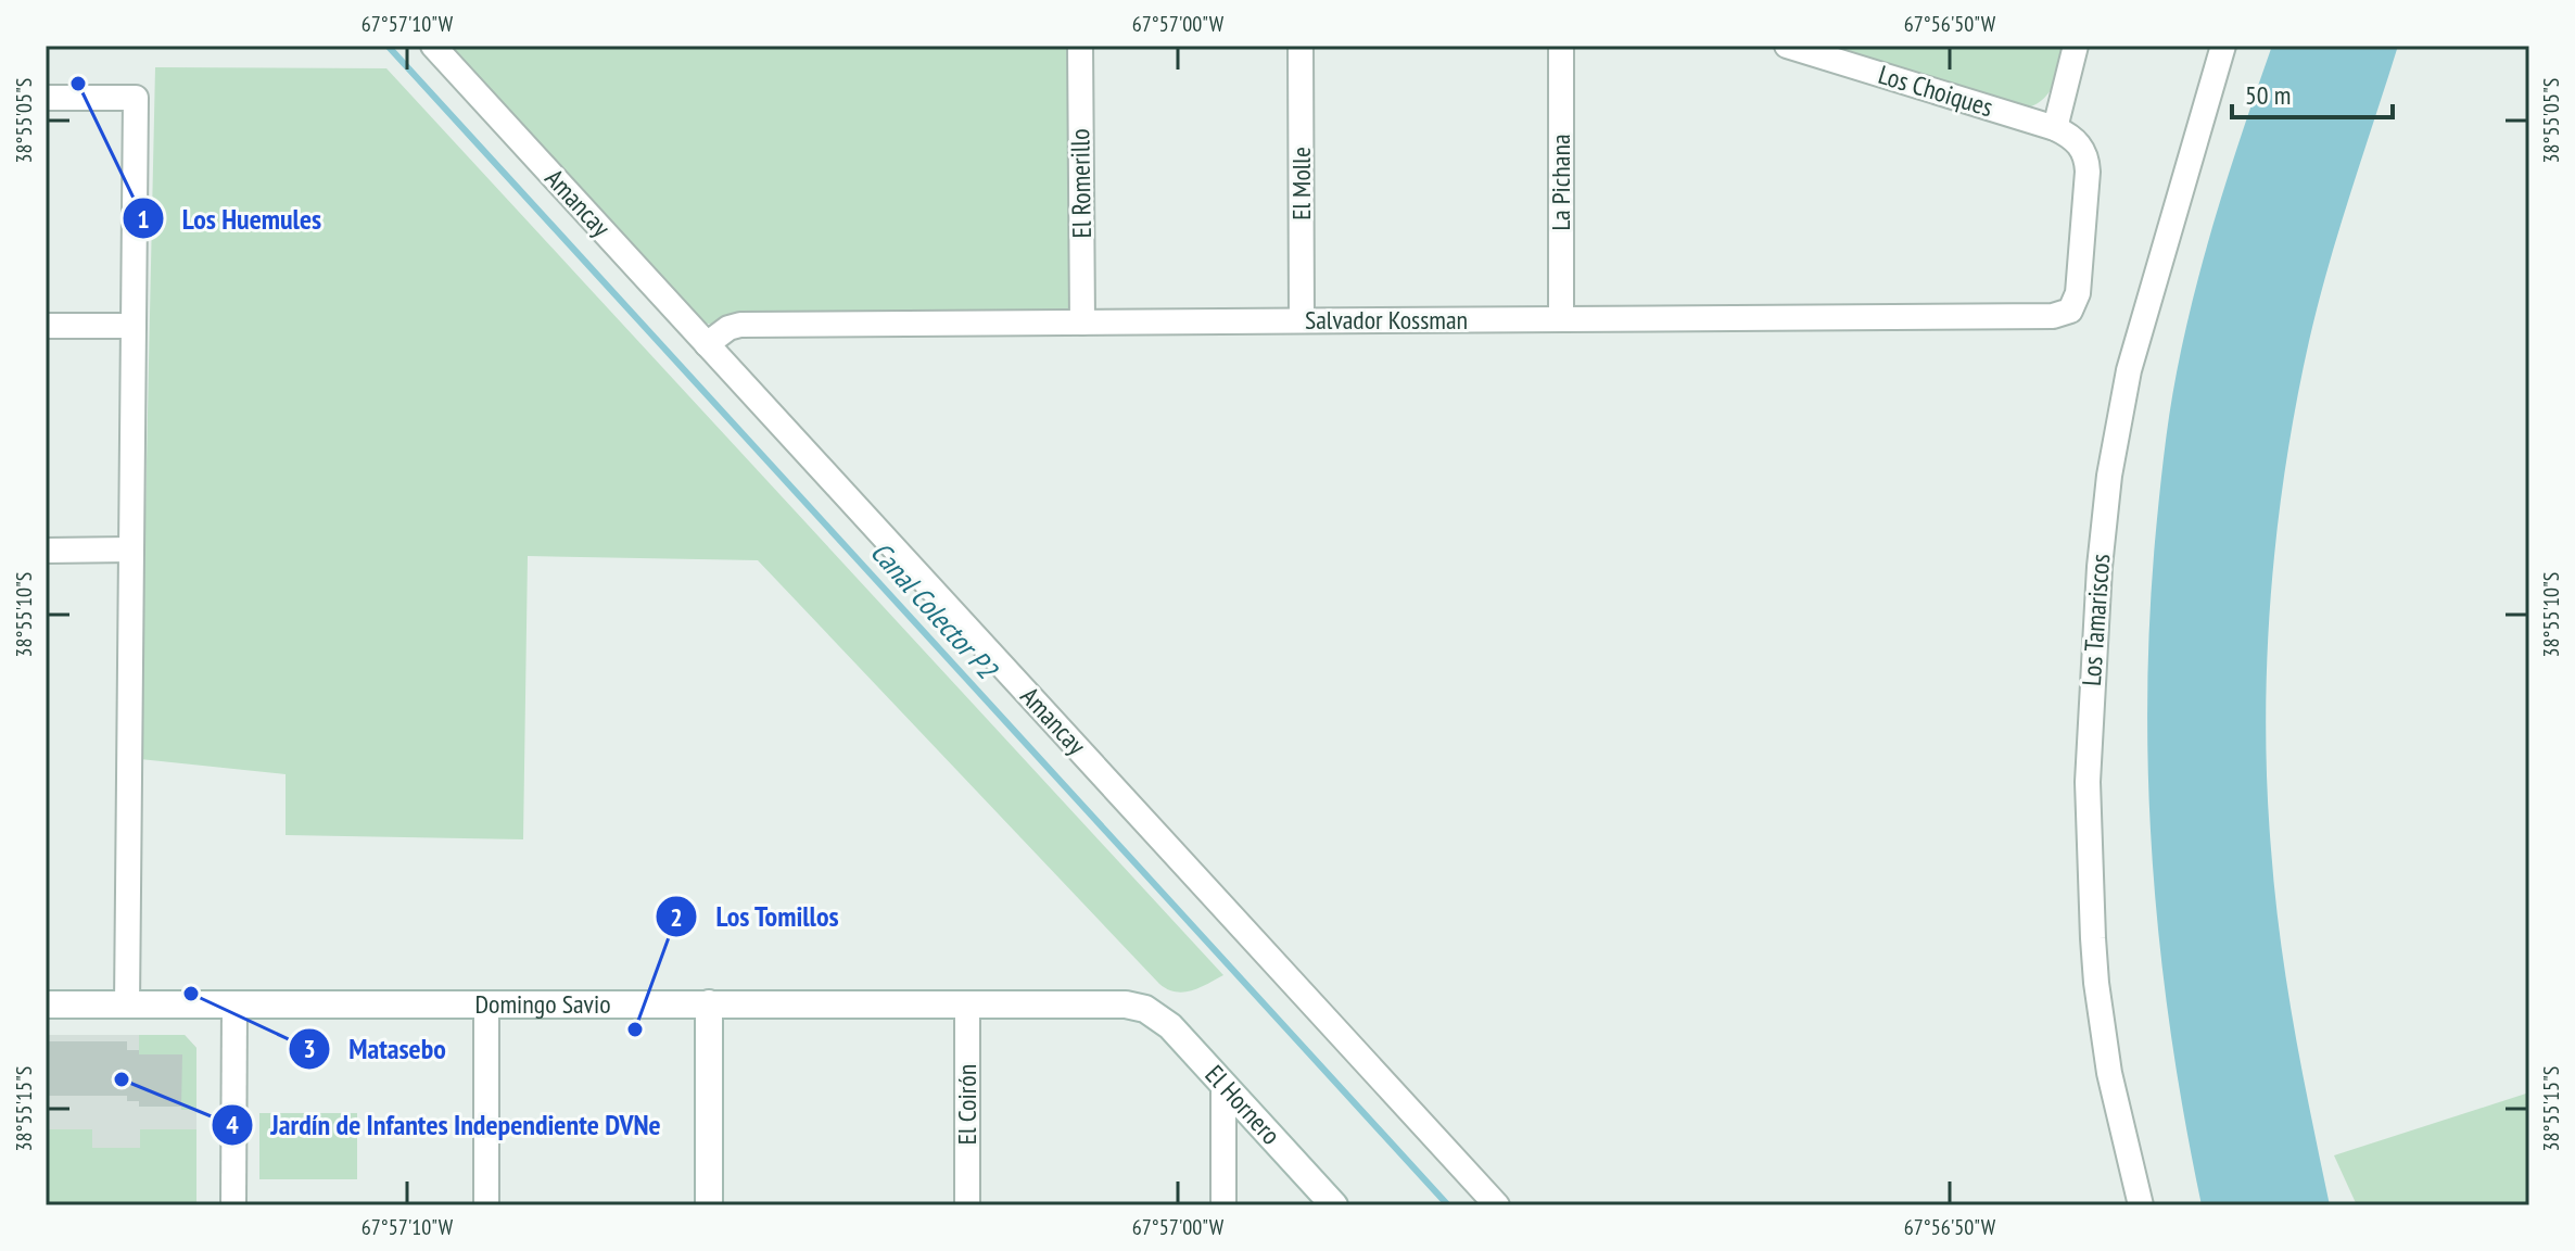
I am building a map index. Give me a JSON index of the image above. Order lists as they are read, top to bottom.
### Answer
{
  "streets": {
    "street": [
      "Los Choiques",
      "La Pichana",
      "El Romerillo",
      "El Molle",
      "Amancay",
      "Salvador Kossman",
      "Los Tamariscos",
      "Domingo Savio",
      "El Coirón",
      "El Hornero"
    ]
  },
  "crossings": [
    ["Los Choiques", "Salvador Kossman"],
    ["La Pichana", "Salvador Kossman"],
    ["El Romerillo", "Salvador Kossman"],
    ["El Molle", "Salvador Kossman"],
    ["Amancay", "Salvador Kossman"],
    ["Domingo Savio", "El Coirón"],
    ["Domingo Savio", "El Hornero"]
  ],
  "water": ["Canal Colector P2"],
  "places": [
    "Los Huemules",
    "Matasebo",
    "Los Tomillos",
    "Jardín de Infantes Independiente DVNe"
  ],
  "scale_bar": "50 m",
  "coordinates": [
    "67°57'10\"W",
    "67°57'00\"W",
    "67°56'50\"W",
    "38°55'05\"S",
    "38°55'10\"S",
    "38°55'15\"S"
  ]
}
